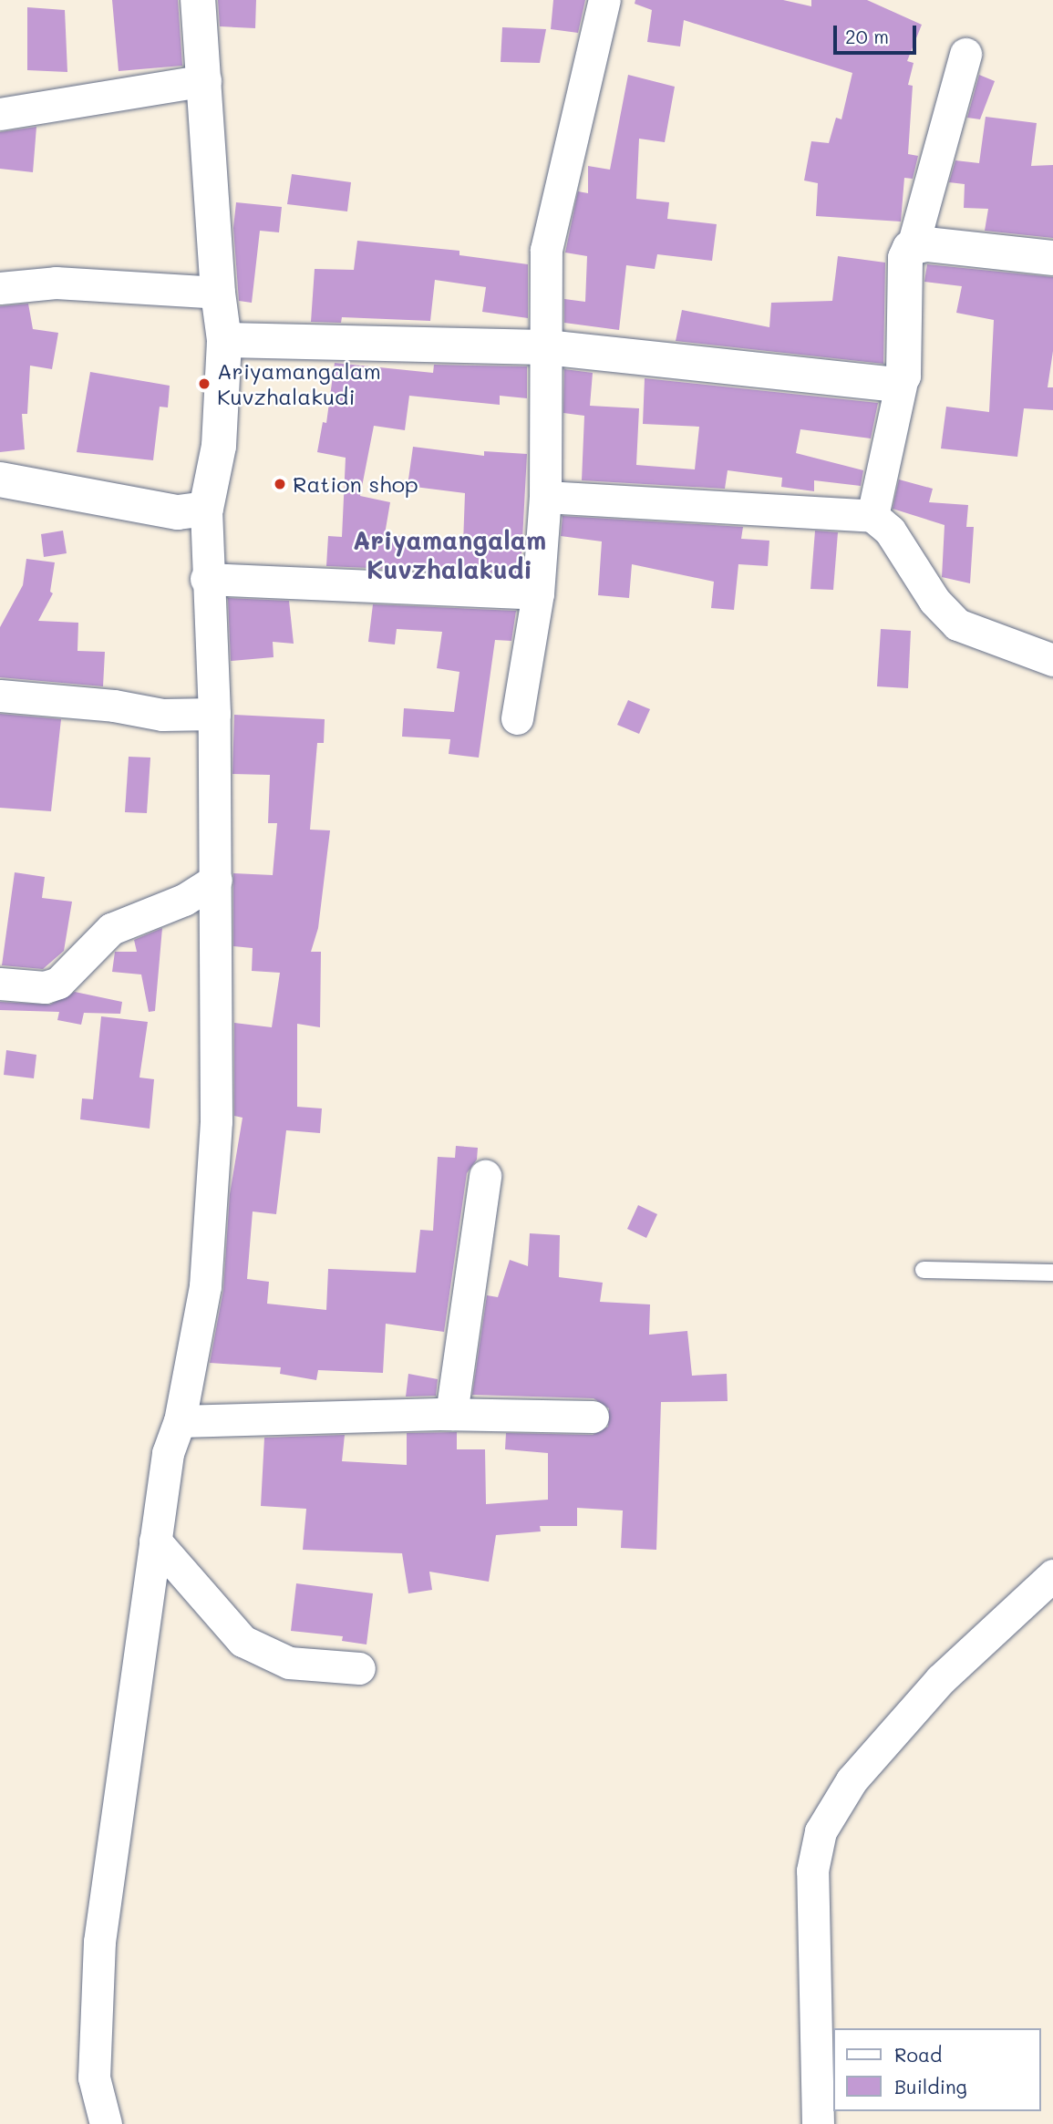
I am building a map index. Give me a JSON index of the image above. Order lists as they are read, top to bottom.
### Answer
{
  "districts": ["Ariyamangalam Kuvzhalakudi"],
  "places": ["Ariyamangalam Kuvzhalakudi", "Ration shop"],
  "legend": ["Road", "Building"],
  "scale_bar": "20 m"
}
